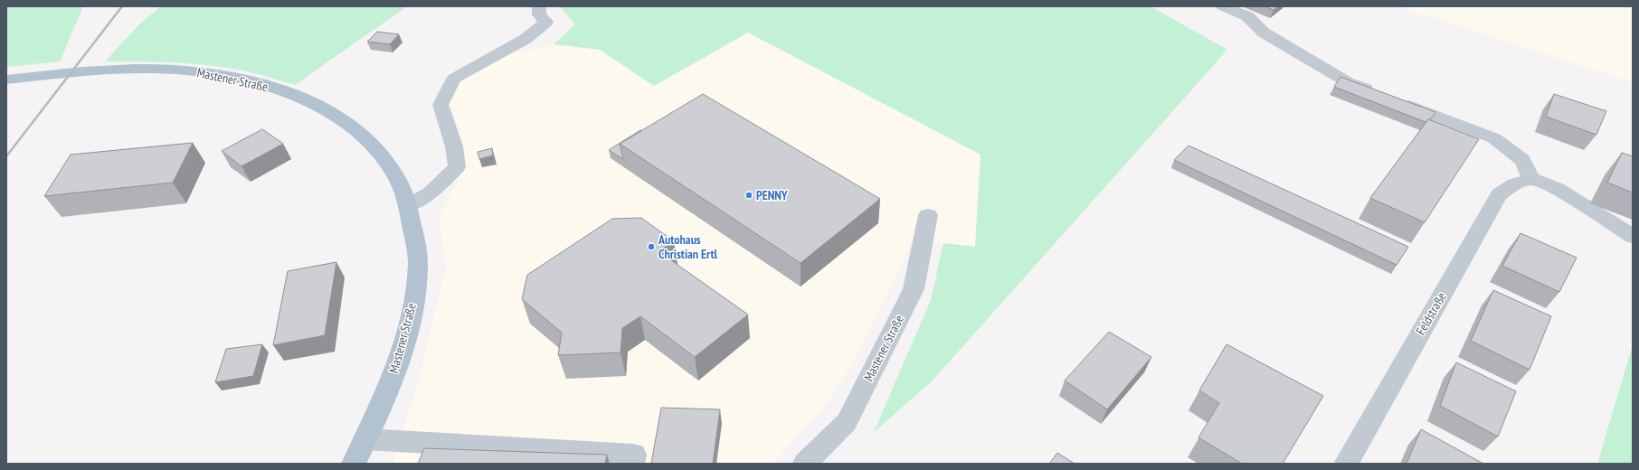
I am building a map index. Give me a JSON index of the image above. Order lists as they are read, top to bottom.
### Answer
{
  "streets": {
    "main road": ["Mastener Straße"],
    "street": ["Feldstraße"]
  },
  "places": ["PENNY", "Autohaus Christian Ertl"]
}
